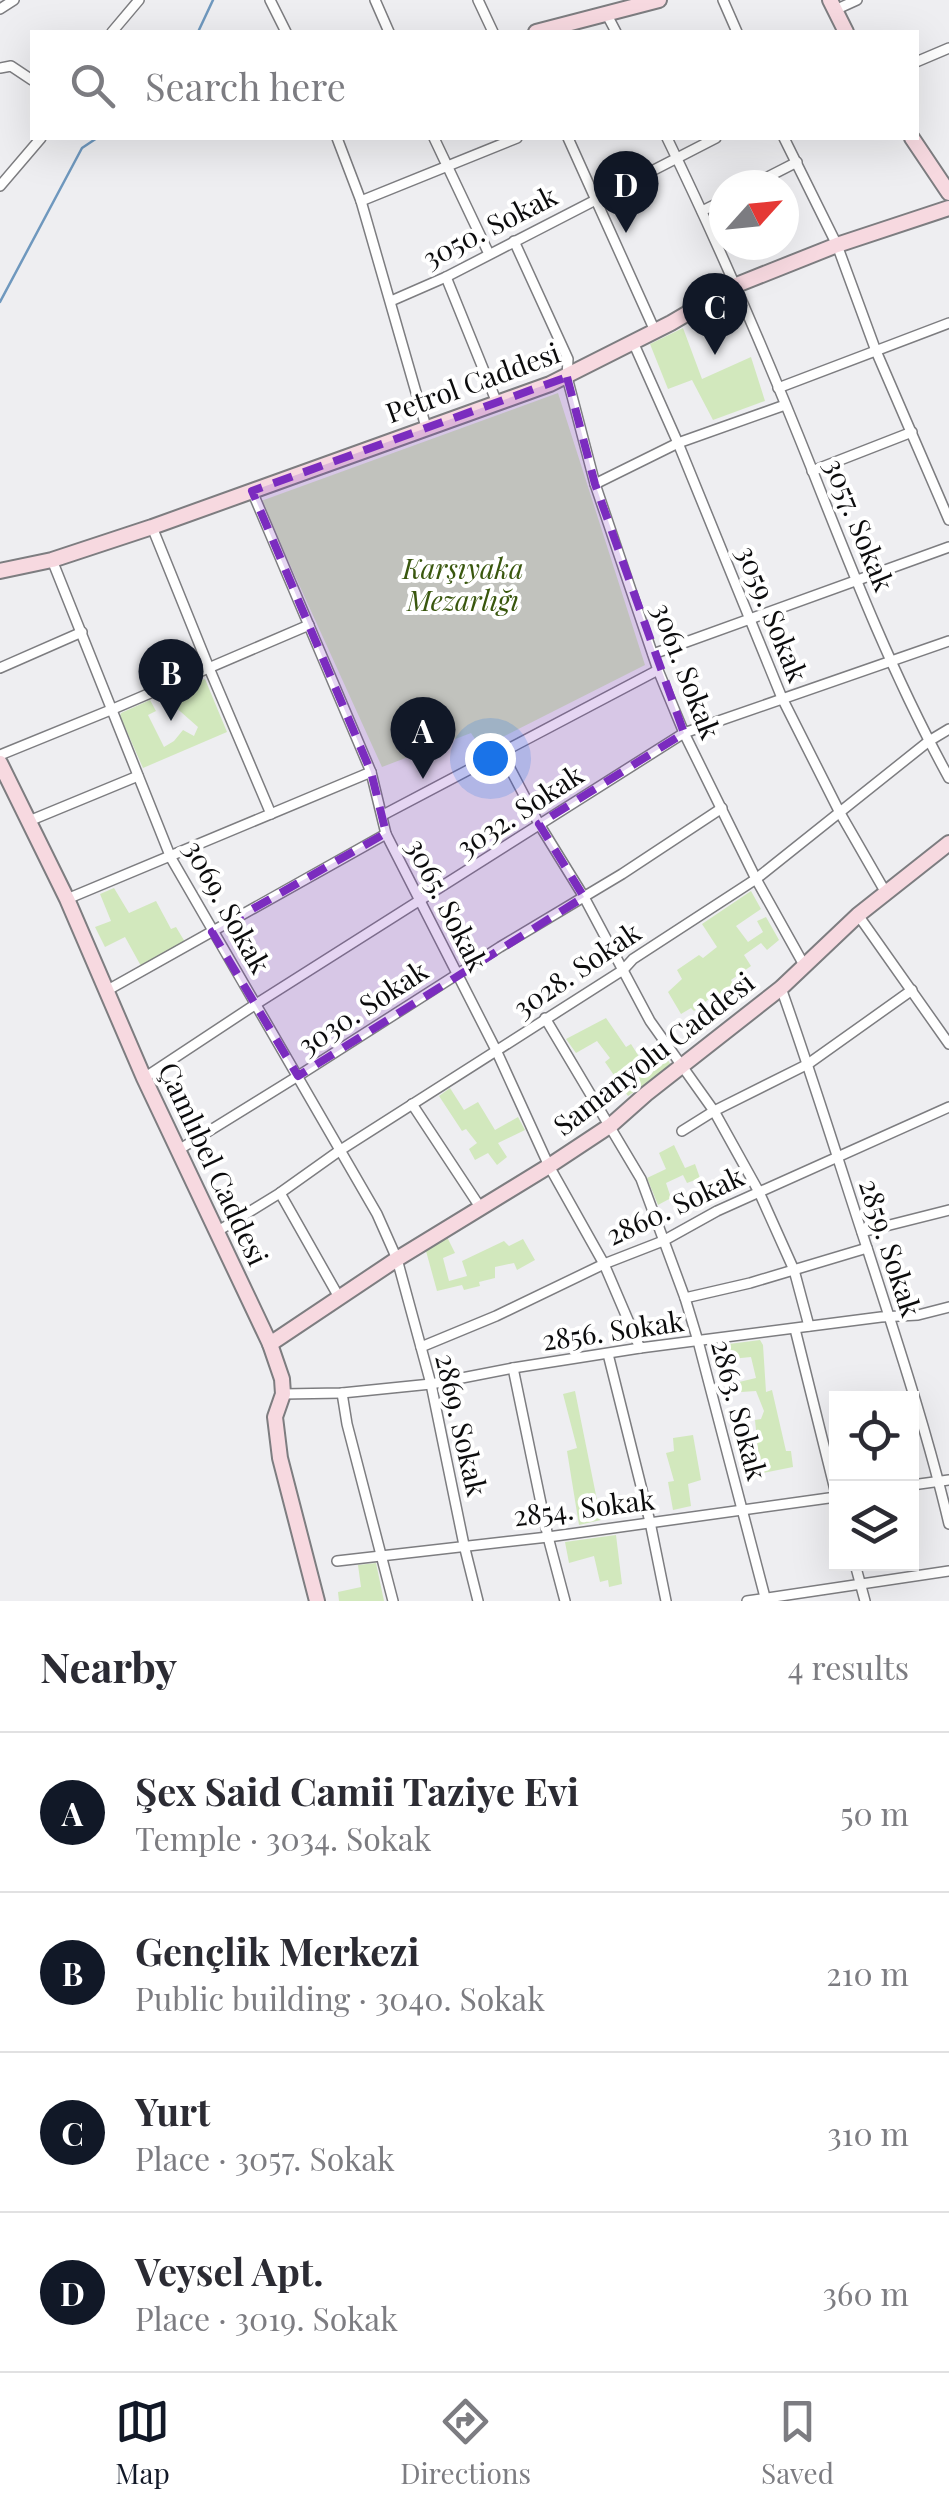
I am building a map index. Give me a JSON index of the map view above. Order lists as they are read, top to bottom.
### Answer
{
  "streets": {
    "street": [
      "3050. Sokak",
      "Petrol Caddesi",
      "3057. Sokak",
      "3059. Sokak",
      "3061. Sokak",
      "3032. Sokak",
      "3065. Sokak",
      "3069. Sokak",
      "3028. Sokak",
      "3030. Sokak",
      "Samanyolu Caddesi",
      "Çamlıbel Caddesi",
      "2860. Sokak",
      "2859. Sokak",
      "2856. Sokak",
      "2863. Sokak",
      "2869. Sokak",
      "2854. Sokak"
    ]
  },
  "crossings": [
    ["3050. Sokak", "3057. Sokak"],
    ["3050. Sokak", "3061. Sokak"],
    ["Petrol Caddesi", "3057. Sokak"],
    ["Petrol Caddesi", "3059. Sokak"],
    ["Petrol Caddesi", "3061. Sokak"],
    ["Petrol Caddesi", "3065. Sokak"],
    ["Petrol Caddesi", "3069. Sokak"],
    ["3057. Sokak", "3032. Sokak"],
    ["3057. Sokak", "3028. Sokak"],
    ["3059. Sokak", "3032. Sokak"],
    ["3059. Sokak", "3028. Sokak"],
    ["3059. Sokak", "Samanyolu Caddesi"],
    ["3061. Sokak", "3032. Sokak"],
    ["3061. Sokak", "3028. Sokak"],
    ["3061. Sokak", "3030. Sokak"],
    ["3061. Sokak", "Samanyolu Caddesi"],
    ["3032. Sokak", "3065. Sokak"],
    ["3032. Sokak", "3069. Sokak"],
    ["3032. Sokak", "Çamlıbel Caddesi"],
    ["3065. Sokak", "3028. Sokak"],
    ["3065. Sokak", "3030. Sokak"],
    ["3065. Sokak", "Samanyolu Caddesi"],
    ["3065. Sokak", "2860. Sokak"],
    ["3065. Sokak", "2856. Sokak"],
    ["3069. Sokak", "3028. Sokak"],
    ["3069. Sokak", "3030. Sokak"],
    ["3069. Sokak", "Samanyolu Caddesi"],
    ["3069. Sokak", "2869. Sokak"],
    ["3028. Sokak", "Çamlıbel Caddesi"],
    ["3028. Sokak", "2863. Sokak"],
    ["3030. Sokak", "Çamlıbel Caddesi"],
    ["Samanyolu Caddesi", "Çamlıbel Caddesi"],
    ["Samanyolu Caddesi", "2859. Sokak"],
    ["Samanyolu Caddesi", "2863. Sokak"],
    ["Samanyolu Caddesi", "2869. Sokak"],
    ["Çamlıbel Caddesi", "2856. Sokak"],
    ["2860. Sokak", "2859. Sokak"],
    ["2860. Sokak", "2863. Sokak"],
    ["2860. Sokak", "2869. Sokak"],
    ["2859. Sokak", "2856. Sokak"],
    ["2856. Sokak", "2863. Sokak"],
    ["2856. Sokak", "2869. Sokak"],
    ["2863. Sokak", "2854. Sokak"],
    ["2869. Sokak", "2854. Sokak"]
  ],
  "parks": ["Karşıyaka Mezarlığı"],
  "north": "top right",
  "page": {
    "search": "Search here",
    "pins": [
      "D",
      "C",
      "B",
      "A"
    ],
    "heading": ["Nearby", "4 results"],
    "list": [
      {
        "mark": "A",
        "name": "Şex Said Camii Taziye Evi",
        "note": "Temple · 3034. Sokak",
        "value": "50 m"
      },
      {
        "mark": "B",
        "name": "Gençlik Merkezi",
        "note": "Public building · 3040. Sokak",
        "value": "210 m"
      },
      {
        "mark": "C",
        "name": "Yurt",
        "note": "Place · 3057. Sokak",
        "value": "310 m"
      },
      {
        "mark": "D",
        "name": "Veysel Apt.",
        "note": "Place · 3019. Sokak",
        "value": "360 m"
      }
    ],
    "nav": ["Map", "Directions", "Saved"]
  }
}
